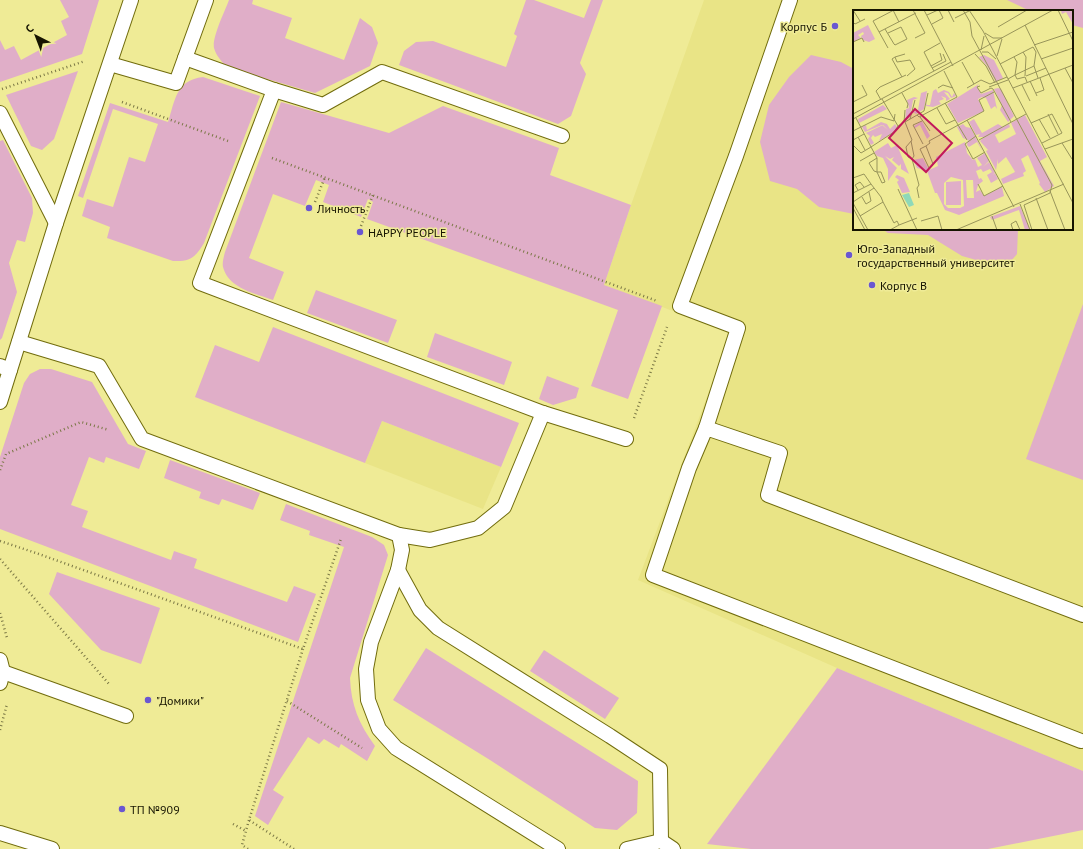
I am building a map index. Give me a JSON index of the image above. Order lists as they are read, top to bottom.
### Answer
{
  "places": [
    "Корпус Б",
    "Личность",
    "HAPPY PEOPLE",
    "Юго-Западный государственный университет",
    "Корпус В",
    "\"Домики\"",
    "ТП №909"
  ],
  "north": "top left"
}
